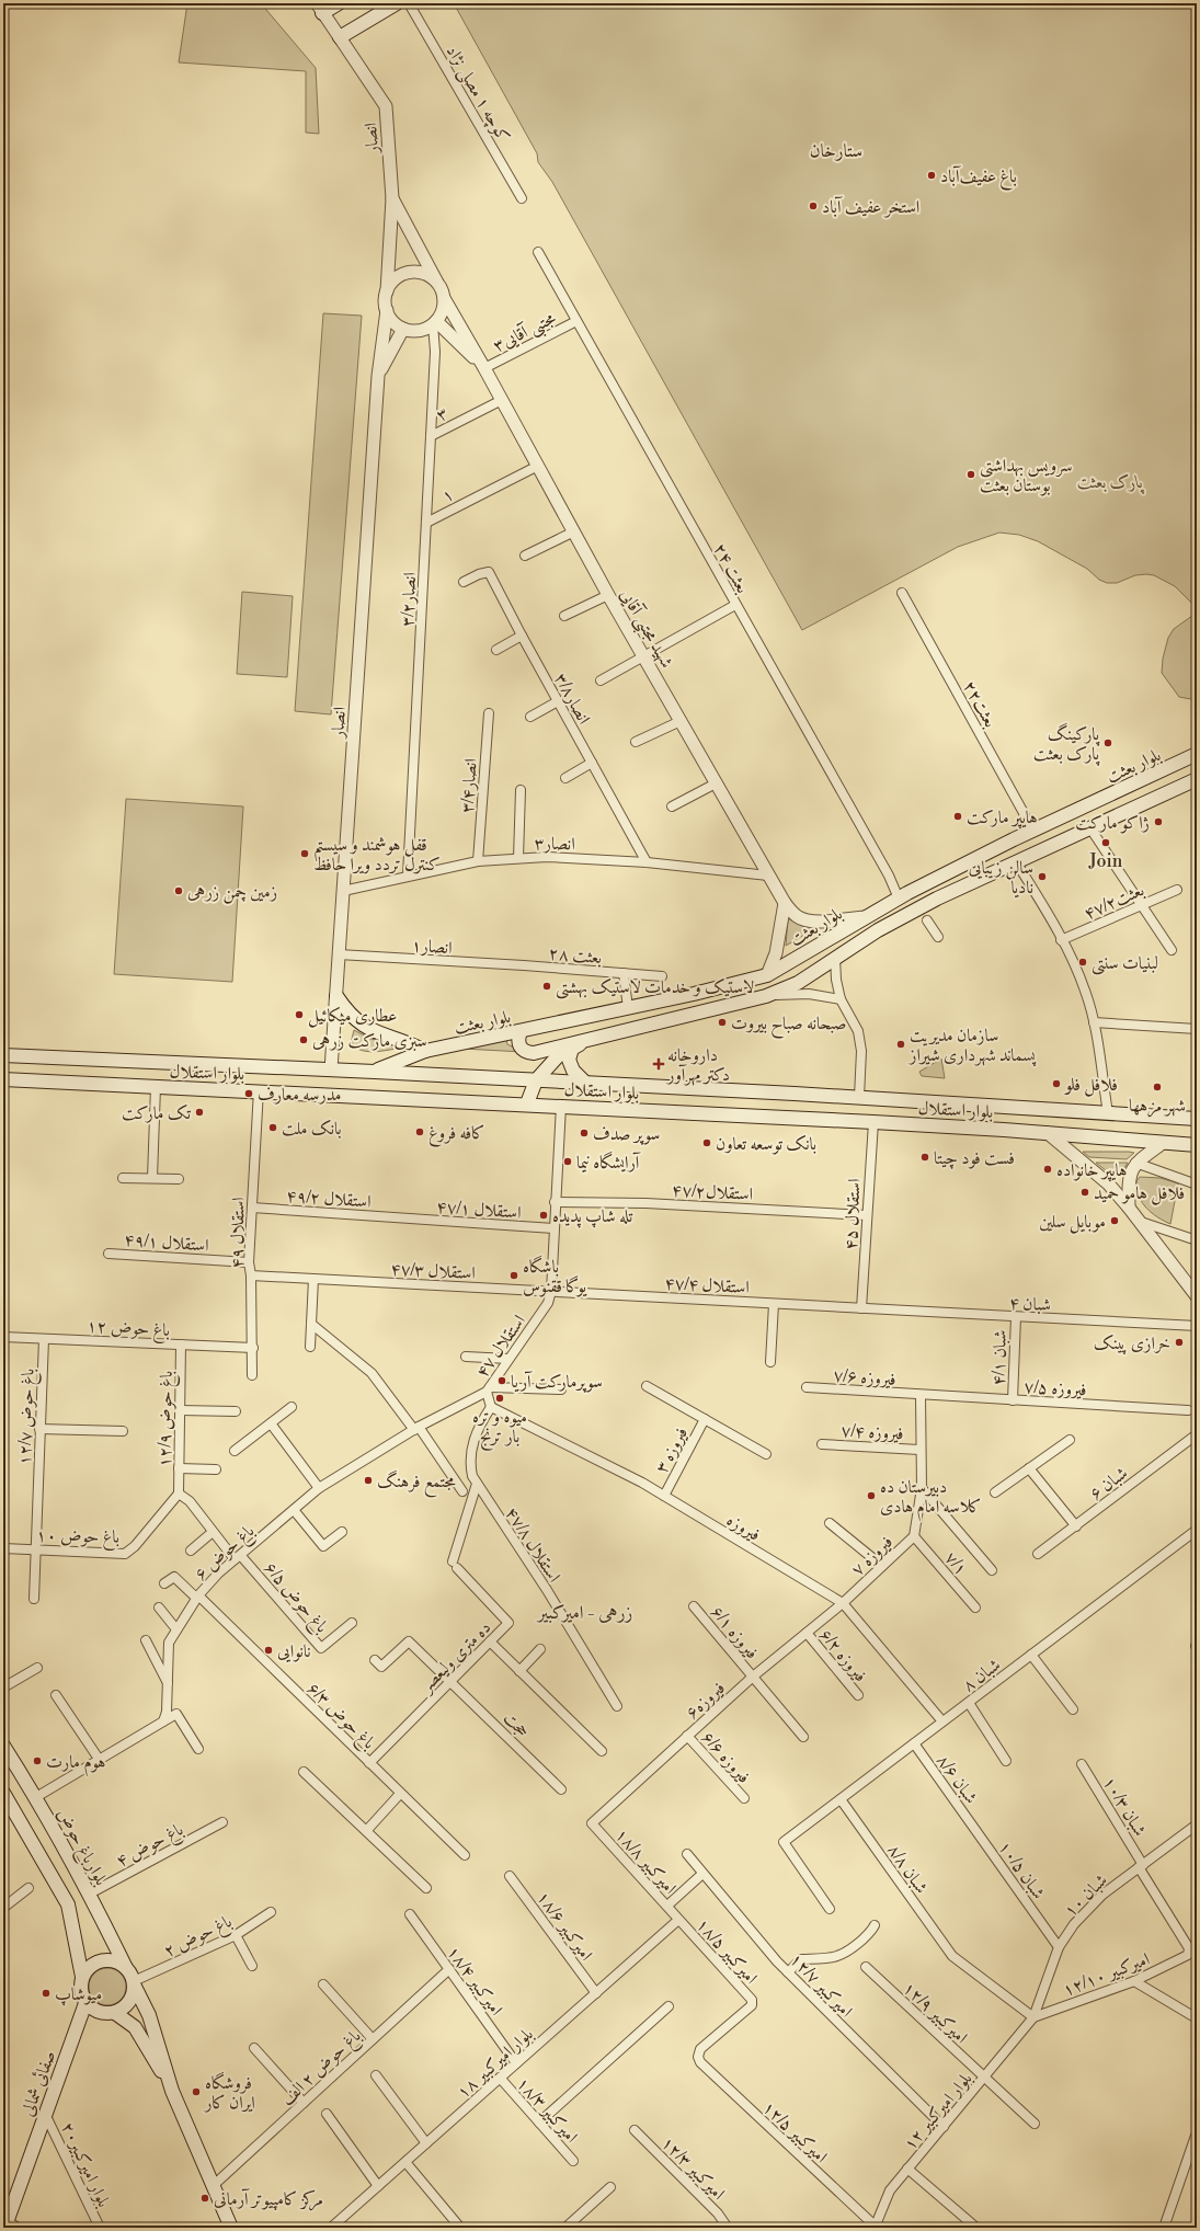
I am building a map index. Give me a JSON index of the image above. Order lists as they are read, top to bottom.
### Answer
{
  "streets": {
    "main road": [
      "بلوار بعثت",
      "بلوار استقلال",
      "بلوارباغ حوض",
      "صفائی شمالی"
    ],
    "street": [
      "کوچه ۱ مصلی نژاد",
      "انصار",
      "مجتبی آقایی۳",
      "۳",
      "۱",
      "بعثت ۲۴",
      "انصار۳/۲",
      "شهید مجتبی آقایی",
      "انصار۳/۸",
      "بعثت۲۲",
      "انصار۳/۴",
      "انصار۳",
      "بعثت۴۷/۲",
      "انصار۱",
      "بعثت ۲۸",
      "استقلال۴۷/۲",
      "۴۹/۲ استقلال",
      "۴۷/۱ استقلال",
      "۴۵ استقلال",
      "۴۹ استقلال",
      "۴۹/۱ استقلال",
      "۴۷/۳ استقلال",
      "۴۷/۴ استقلال",
      "۴ شبان",
      "۱۲ باغ حوض",
      "۴۷ استقلال",
      "۴/۱ شبان",
      "۷/۶ فیروزه",
      "۷/۵ فیروزه",
      "۱۲/۷ باغ حوض",
      "۱۲/۹ باغ حوض",
      "۷/۴ فیروزه",
      "۳ فیروزه",
      "۶ شبان",
      "فیروزه",
      "۱۰ باغ حوض",
      "۴۷/۸ استقلال",
      "۶ باغ حوض",
      "۷ فیروزه",
      "۷/۱",
      "۶/۵ باغ حوض",
      "۶/۱ فیروزه",
      "۶/۲ فیروزه",
      "ده متری ولیعصر",
      "۸ شبان",
      "فیروزه۶",
      "۶/۳ باغ حوض",
      "حجت",
      "۶/۶ فیروزه",
      "۸/۶ شبان",
      "۱۰/۳ شبان",
      "۴ باغ حوض",
      "۱۸/۸ امیرکبیر",
      "۸/۸ شبان",
      "۱۰/۵ شبان",
      "۱۰ شبان",
      "۱۸/۶ امیرکبیر",
      "۲ باغ حوض",
      "۱۸/۵ امیرکبیر",
      "۱۲/۱۰ امیرکبیر",
      "۱۸/۴ امیرکبیر",
      "۱۲/۷ امیرکبیر",
      "۱۲/۹ امیرکبیر",
      "۱۸ بلوار امیرکبیر",
      "باغ حوض ۲ الف",
      "۱۸/۳ امیرکبیر",
      "۱۲ بلوار امیرکبیر",
      "۱۲/۵ امیرکبیر",
      "بلوار امیرکبیر۲۰",
      "۱۲/۳ امیرکبیر"
    ]
  },
  "crossings": [
    ["انصار", "انصار۳/۲"],
    ["انصار", "شهید مجتبی آقایی"],
    ["انصار", "انصار۳"],
    ["انصار", "انصار۱"],
    ["انصار", "بلوار استقلال"],
    ["مجتبی آقایی۳", "بعثت ۲۴"],
    ["مجتبی آقایی۳", "شهید مجتبی آقایی"],
    ["۳", "انصار۳/۲"],
    ["۳", "شهید مجتبی آقایی"],
    ["۱", "انصار۳/۲"],
    ["۱", "شهید مجتبی آقایی"],
    ["بعثت ۲۴", "بلوار بعثت"],
    ["انصار۳/۲", "شهید مجتبی آقایی"],
    ["انصار۳/۲", "انصار۳"],
    ["شهید مجتبی آقایی", "بلوار بعثت"],
    ["شهید مجتبی آقایی", "انصار۳"],
    ["انصار۳/۸", "انصار۳"],
    ["بعثت۲۲", "بلوار بعثت"],
    ["بلوار بعثت", "بعثت ۲۸"],
    ["بلوار بعثت", "بلوار استقلال"],
    ["انصار۳/۴", "انصار۳"],
    ["انصار۱", "بعثت ۲۸"],
    ["بلوار استقلال", "۴۵ استقلال"],
    ["بلوار استقلال", "۴۹ استقلال"],
    ["بلوار استقلال", "۴۷ استقلال"],
    ["استقلال۴۷/۲", "۴۵ استقلال"],
    ["استقلال۴۷/۲", "۴۷ استقلال"],
    ["۴۹/۲ استقلال", "۴۷/۱ استقلال"],
    ["۴۹/۲ استقلال", "۴۹ استقلال"],
    ["۴۷/۱ استقلال", "۴۷ استقلال"],
    ["۴۵ استقلال", "۴۷/۴ استقلال"],
    ["۴۵ استقلال", "۴ شبان"],
    ["۴۹ استقلال", "۴۹/۱ استقلال"],
    ["۴۹ استقلال", "۴۷/۳ استقلال"],
    ["۴۹ استقلال", "۱۲ باغ حوض"],
    ["۴۷/۳ استقلال", "۴۷/۴ استقلال"],
    ["۴۷/۳ استقلال", "۴۷ استقلال"],
    ["۴۷/۴ استقلال", "۴ شبان"],
    ["۴۷/۴ استقلال", "۴۷ استقلال"],
    ["۴ شبان", "۴/۱ شبان"],
    ["۱۲ باغ حوض", "۱۲/۷ باغ حوض"],
    ["۱۲ باغ حوض", "۱۲/۹ باغ حوض"],
    ["۴۷ استقلال", "۶ باغ حوض"],
    ["۴/۱ شبان", "۷/۵ فیروزه"],
    ["۷/۶ فیروزه", "۷/۵ فیروزه"],
    ["۷/۶ فیروزه", "۷ فیروزه"],
    ["۷/۵ فیروزه", "۷ فیروزه"],
    ["۱۲/۷ باغ حوض", "۱۰ باغ حوض"],
    ["۱۲/۹ باغ حوض", "۱۰ باغ حوض"],
    ["۷/۴ فیروزه", "۷ فیروزه"],
    ["۳ فیروزه", "فیروزه"],
    ["فیروزه", "۴۷/۸ استقلال"],
    ["فیروزه", "۷ فیروزه"],
    ["فیروزه", "۸ شبان"],
    ["فیروزه", "فیروزه۶"],
    ["۴۷/۸ استقلال", "ده متری ولیعصر"],
    ["۶ باغ حوض", "۶/۵ باغ حوض"],
    ["۶ باغ حوض", "۶/۳ باغ حوض"],
    ["۷ فیروزه", "۷/۱"],
    ["۷ فیروزه", "فیروزه۶"],
    ["۶/۱ فیروزه", "فیروزه۶"],
    ["۶/۲ فیروزه", "فیروزه۶"],
    ["ده متری ولیعصر", "۶/۳ باغ حوض"],
    ["ده متری ولیعصر", "حجت"],
    ["۸ شبان", "۸/۶ شبان"],
    ["۸ شبان", "۸/۸ شبان"],
    ["فیروزه۶", "۶/۶ فیروزه"],
    ["فیروزه۶", "۱۸/۸ امیرکبیر"],
    ["۸/۶ شبان", "۱۰/۵ شبان"],
    ["۱۰/۳ شبان", "۱۰ شبان"],
    ["۱۰/۳ شبان", "۱۲/۱۰ امیرکبیر"],
    ["۴ باغ حوض", "بلوارباغ حوض"],
    ["بلوارباغ حوض", "۲ باغ حوض"],
    ["بلوارباغ حوض", "صفائی شمالی"],
    ["۱۸/۸ امیرکبیر", "۱۸/۵ امیرکبیر"],
    ["۱۸/۸ امیرکبیر", "۱۸ بلوار امیرکبیر"],
    ["۸/۸ شبان", "۱۰ شبان"],
    ["۸/۸ شبان", "۱۲/۱۰ امیرکبیر"],
    ["۸/۸ شبان", "۱۲ بلوار امیرکبیر"],
    ["۱۰/۵ شبان", "۱۰ شبان"],
    ["۱۰ شبان", "۱۲/۱۰ امیرکبیر"],
    ["۱۰ شبان", "۱۲ بلوار امیرکبیر"],
    ["۱۸/۶ امیرکبیر", "۱۸ بلوار امیرکبیر"],
    ["۲ باغ حوض", "صفائی شمالی"],
    ["۱۸/۵ امیرکبیر", "۱۸ بلوار امیرکبیر"],
    ["۱۸/۵ امیرکبیر", "۱۲/۵ امیرکبیر"],
    ["۱۲/۱۰ امیرکبیر", "۱۲ بلوار امیرکبیر"],
    ["۱۸/۴ امیرکبیر", "۱۸ بلوار امیرکبیر"],
    ["۱۸/۴ امیرکبیر", "باغ حوض ۲ الف"],
    ["۱۲/۷ امیرکبیر", "۱۲ بلوار امیرکبیر"],
    ["۱۲/۹ امیرکبیر", "۱۲ بلوار امیرکبیر"],
    ["۱۸ بلوار امیرکبیر", "۱۸/۳ امیرکبیر"],
    ["صفائی شمالی", "بلوار امیرکبیر۲۰"],
    ["۱۲ بلوار امیرکبیر", "۱۲/۵ امیرکبیر"]
  ],
  "districts": ["ستارخان", "زرهی - امیرکبیر"],
  "parks": ["پارک بعثت"],
  "places": {
    "other": [
      "باغ عفیف‌آباد",
      "استخر عفیف آباد",
      "سرویس بهداشتی بوستان بعثت",
      "پارکینگ پارک بعثت",
      "هایپر مارکت",
      "ژاکو مارکت",
      "Join",
      "قفل هوشمند و سیستم کنترل تردد ویرا حافظ",
      "سالن زیبایی نادیا",
      "زمین چمن زرهی",
      "لبنیات سنتی",
      "لاستیک و خدمات لاستیک بهشتی",
      "عطاری میکائیل",
      "صبحانه صباح بیروت",
      "سبزی مارکت زرهی",
      "سازمان مدیریت پسماند شهرداری شیراز",
      "فلافل فلو",
      "شهر مزهها",
      "مدرسه معارف",
      "تک مارکت",
      "بانک ملت",
      "کافه فروغ",
      "سوپر صدف",
      "بانک توسعه تعاون",
      "فست فود چیتا",
      "آرایشگاه نیما",
      "هایپر خانواده",
      "فلافل هامو حمید",
      "تله شاپ پدیده",
      "موبایل سلین",
      "باشگاه یوگا ققنوس",
      "خرازی پینک",
      "سوپرمارکت آریا",
      "میوه و تره بار ترنج",
      "مجتمع فرهنگ",
      "دبیرستان ده کلاسه امام هادی",
      "نانوایی",
      "هوم مارت",
      "میوشاپ",
      "فروشگاه ایران کار",
      "مرکز کامپیوتر آرمانی"
    ],
    "health": ["داروخانه دکتر مهرآور"]
  }
}
